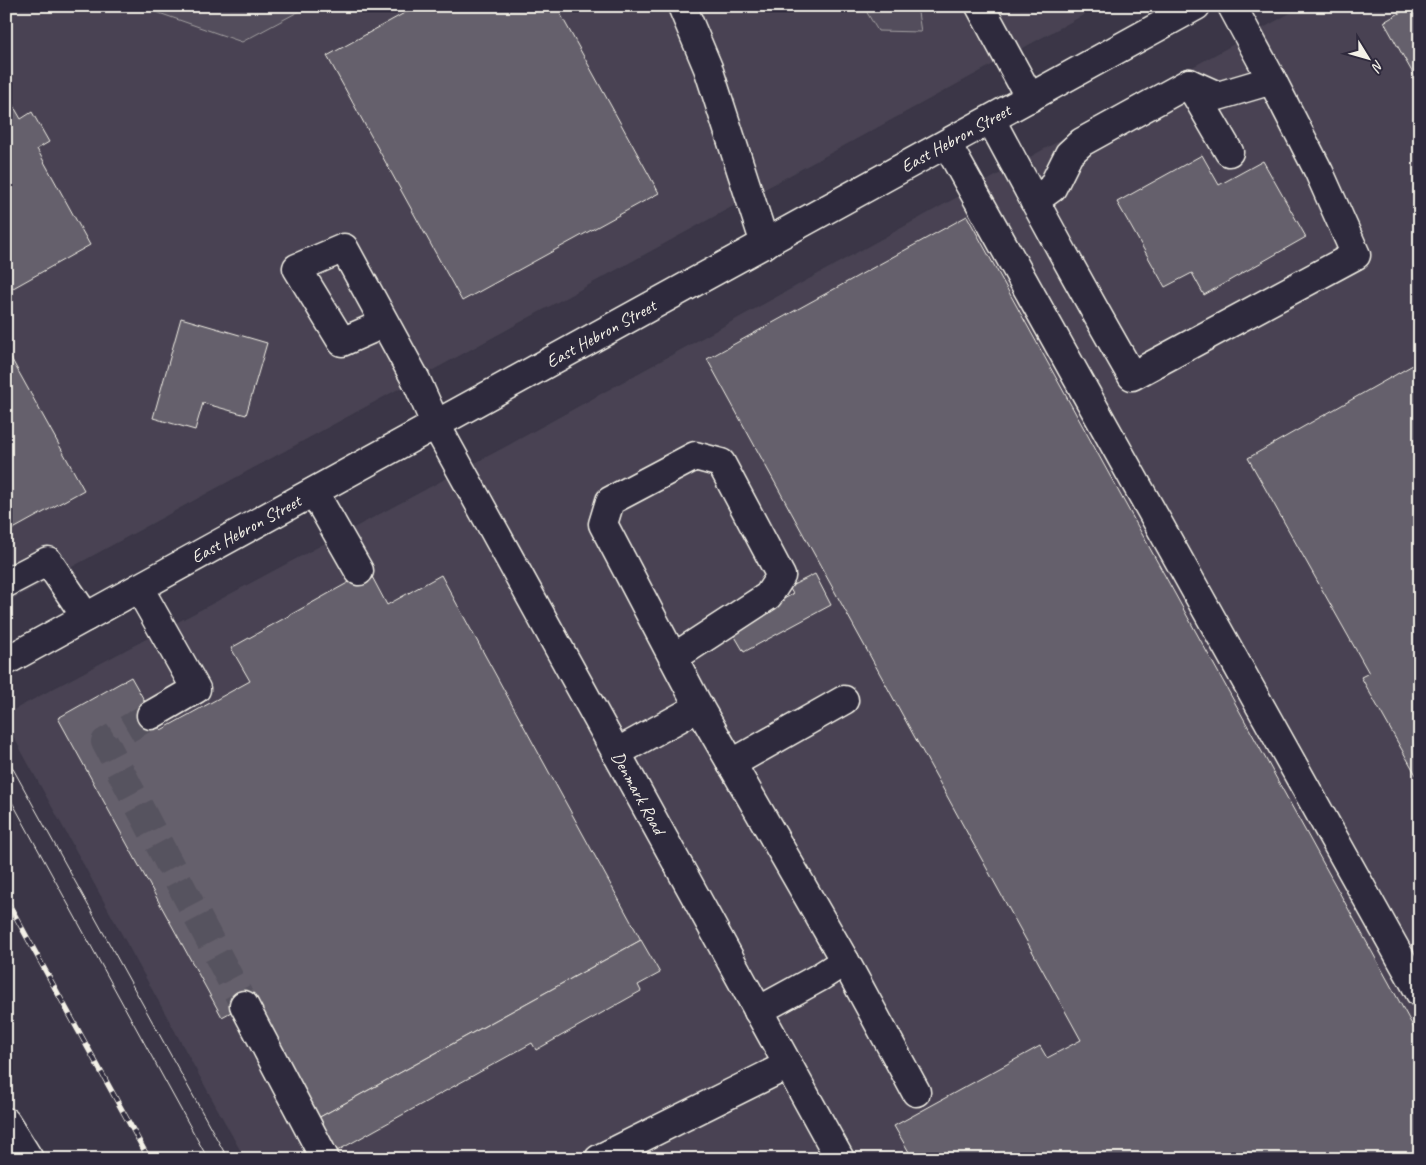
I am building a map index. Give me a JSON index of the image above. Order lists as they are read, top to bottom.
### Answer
{
  "streets": {
    "street": ["East Hebron Street", "Denmark Road"]
  },
  "crossings": [
    ["East Hebron Street", "Denmark Road"]
  ],
  "north": "bottom right"
}
